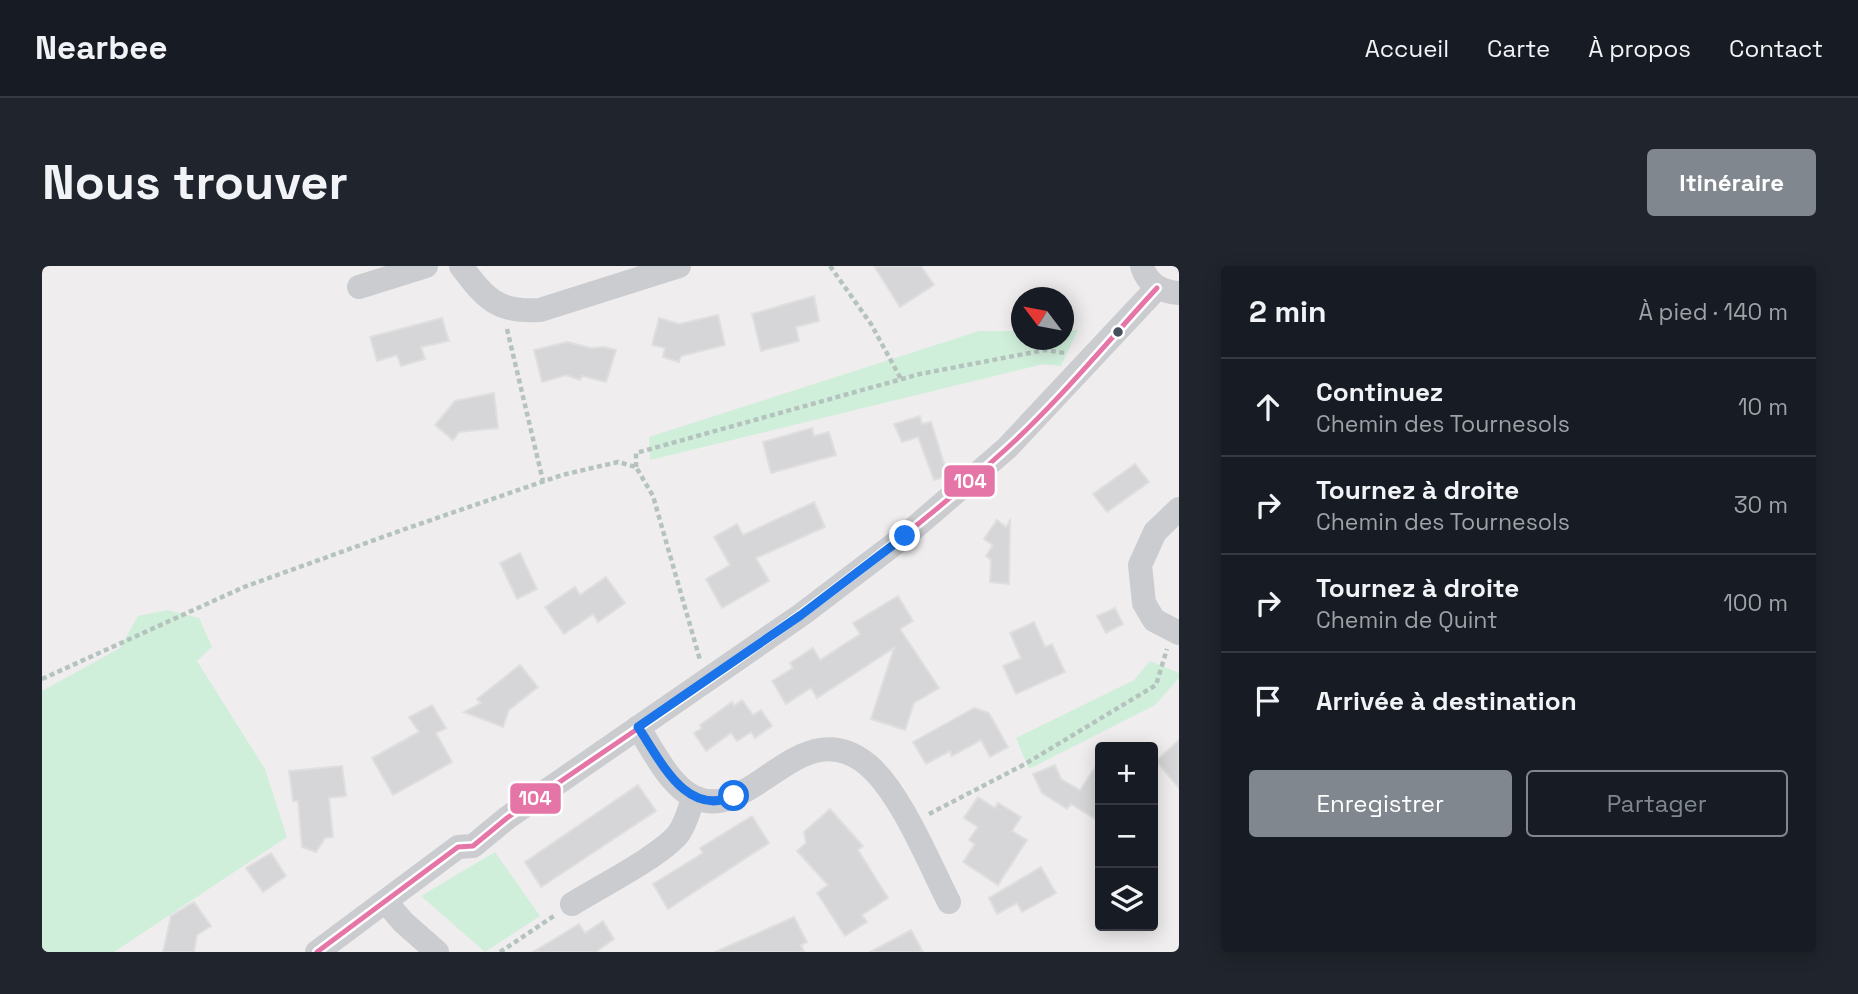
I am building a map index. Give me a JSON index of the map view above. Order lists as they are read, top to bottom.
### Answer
{
  "lines": ["transit line 104"],
  "north": "top left",
  "page": {
    "header": "Nearbee",
    "nav": [
      "Accueil",
      "Carte",
      "À propos",
      "Contact"
    ],
    "buttons": [
      "Itinéraire",
      ["Enregistrer", "Partager"]
    ],
    "title": "Nous trouver",
    "heading": ["2 min", "À pied · 140 m"],
    "list": [
      ["Continuez", "Chemin des Tournesols", "10 m"],
      ["Tournez à droite", "Chemin des Tournesols", "30 m"],
      ["Tournez à droite", "Chemin de Quint", "100 m"],
      "Arrivée à destination"
    ],
    "map_buttons": ["+", "−"]
  }
}
